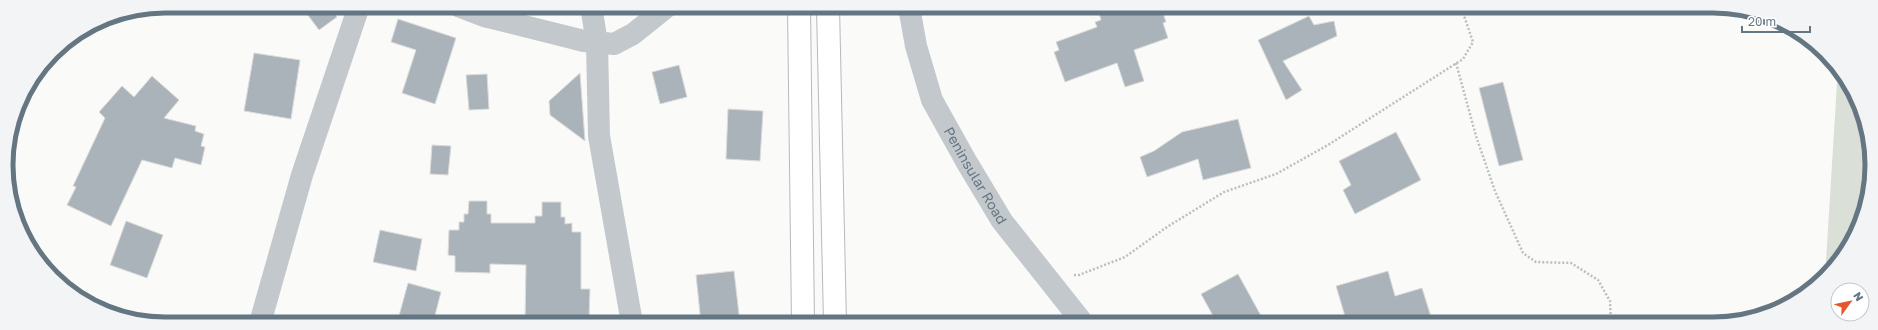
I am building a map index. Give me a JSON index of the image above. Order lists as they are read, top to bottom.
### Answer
{
  "streets": {
    "street": ["Peninsular Road"]
  },
  "scale_bar": "20 m",
  "north": "top right"
}
